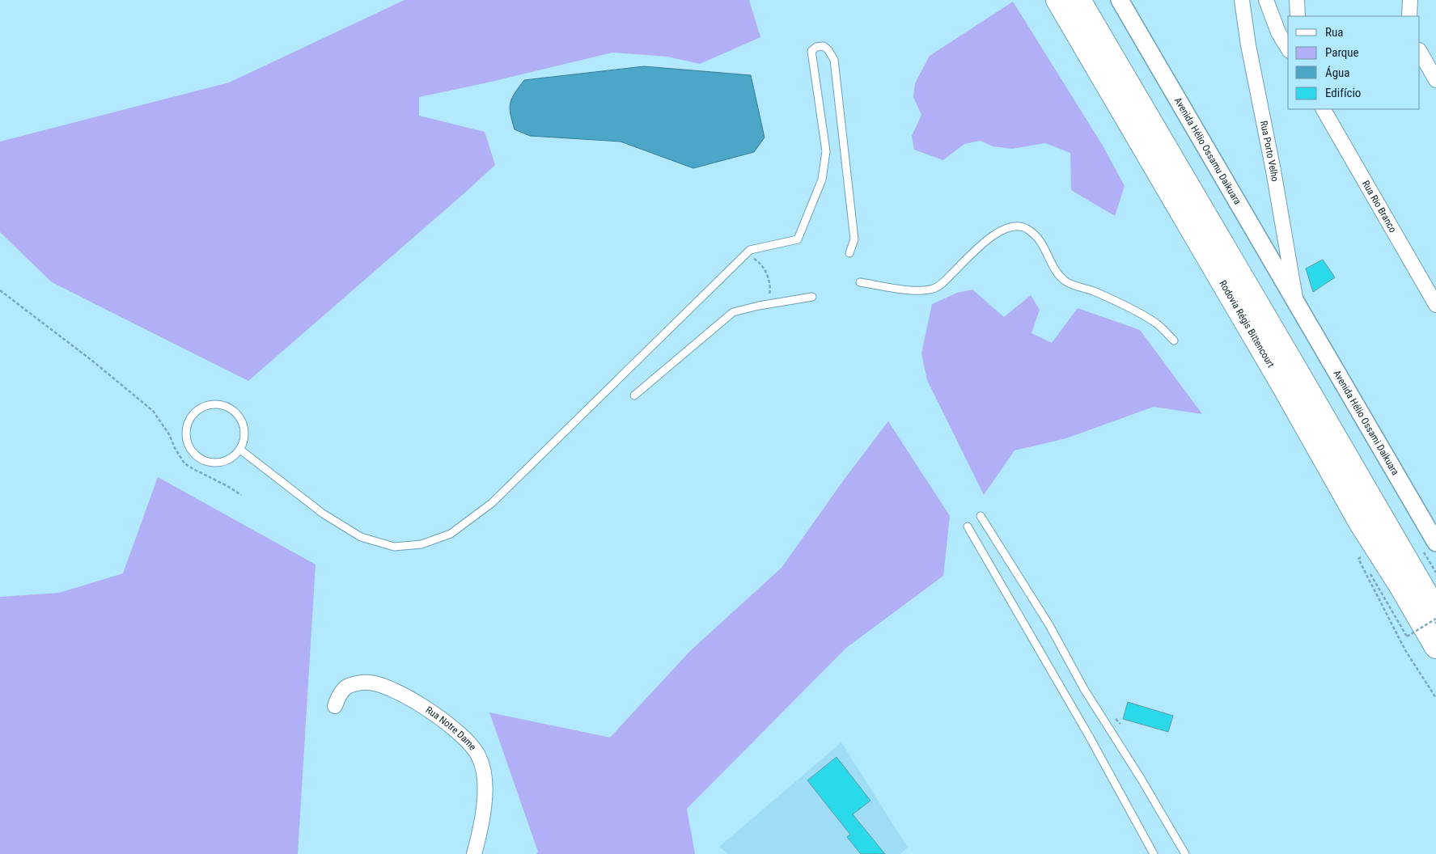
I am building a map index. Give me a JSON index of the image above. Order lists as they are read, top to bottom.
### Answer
{
  "streets": {
    "highway": ["Rodovia Régis Bittencourt"],
    "street": [
      "Avenida Hélio Ossamu Daikuara",
      "Rua Porto Velho",
      "Rua Rio Branco",
      "Avenida Hélio Ossami Daikuara",
      "Rua Notre Dame"
    ]
  },
  "crossings": [
    ["Avenida Hélio Ossamu Daikuara", "Rua Porto Velho"],
    ["Avenida Hélio Ossamu Daikuara", "Avenida Hélio Ossami Daikuara"],
    ["Rua Porto Velho", "Avenida Hélio Ossami Daikuara"]
  ],
  "legend": [
    "Rua",
    "Parque",
    "Água",
    "Edifício"
  ]
}
